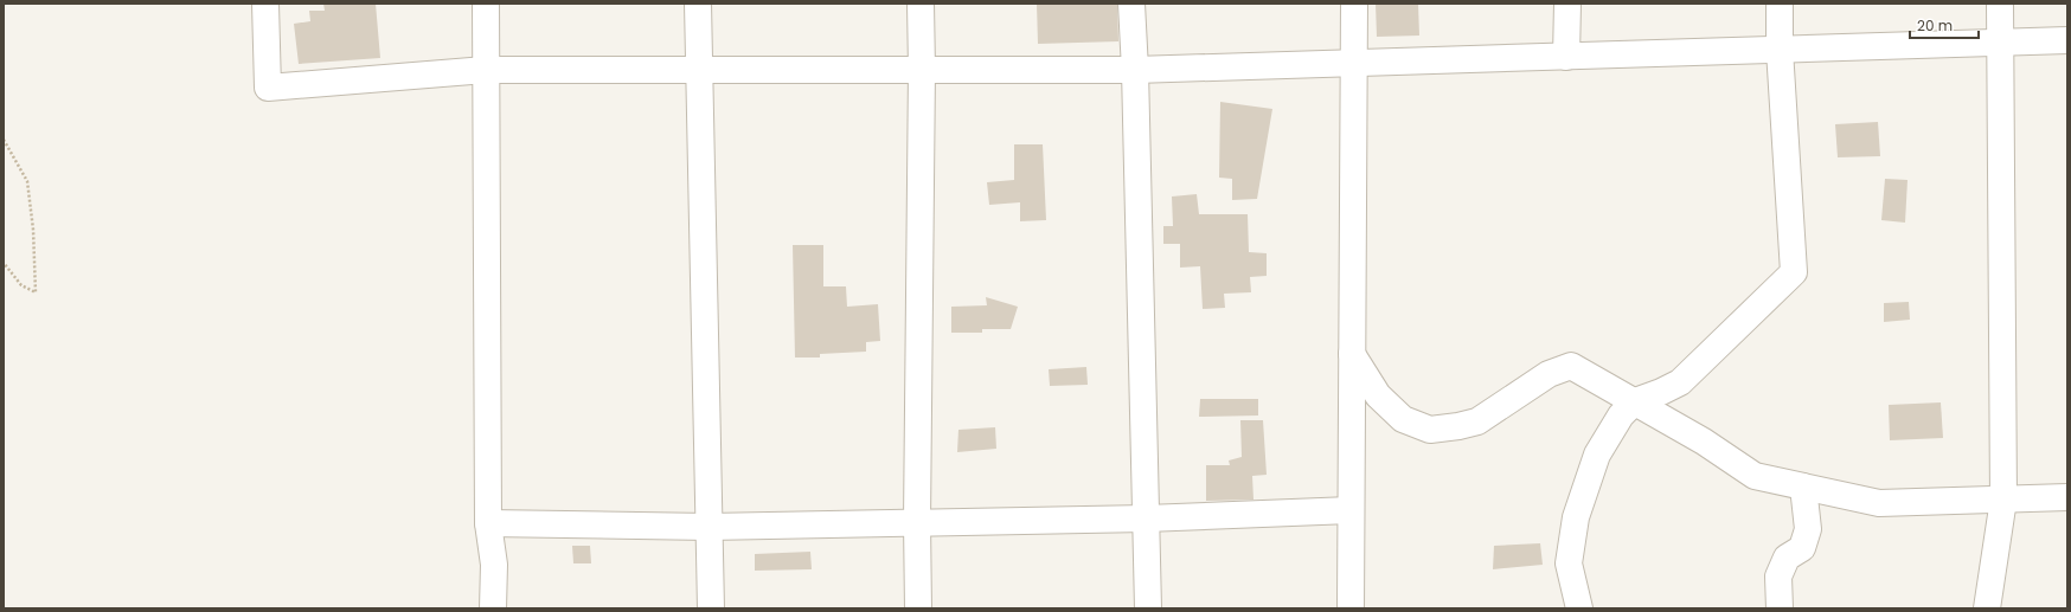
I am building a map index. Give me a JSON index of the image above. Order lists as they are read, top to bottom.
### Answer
{
  "scale_bar": "20 m"
}
